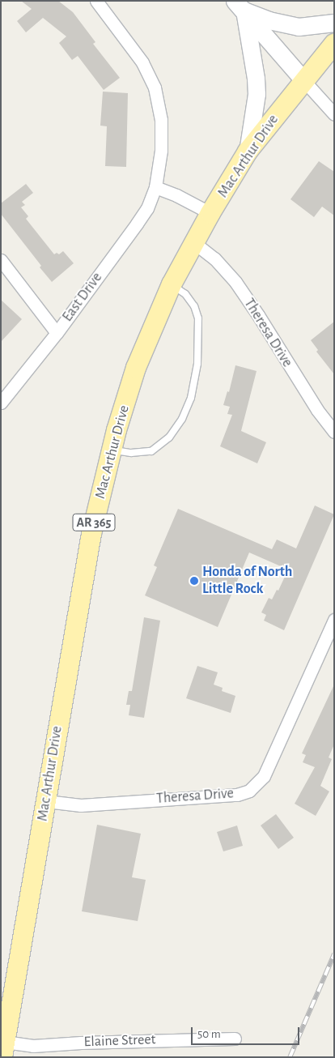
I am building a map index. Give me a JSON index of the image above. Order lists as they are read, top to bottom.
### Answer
{
  "streets": {
    "main road": ["Mac Arthur Drive", "AR 365"],
    "street": ["East Drive", "Theresa Drive", "Elaine Street"]
  },
  "crossings": [
    ["Mac Arthur Drive", "Theresa Drive"],
    ["Mac Arthur Drive", "Elaine Street"]
  ],
  "places": ["Honda of North Little Rock"],
  "scale_bar": "50 m"
}
